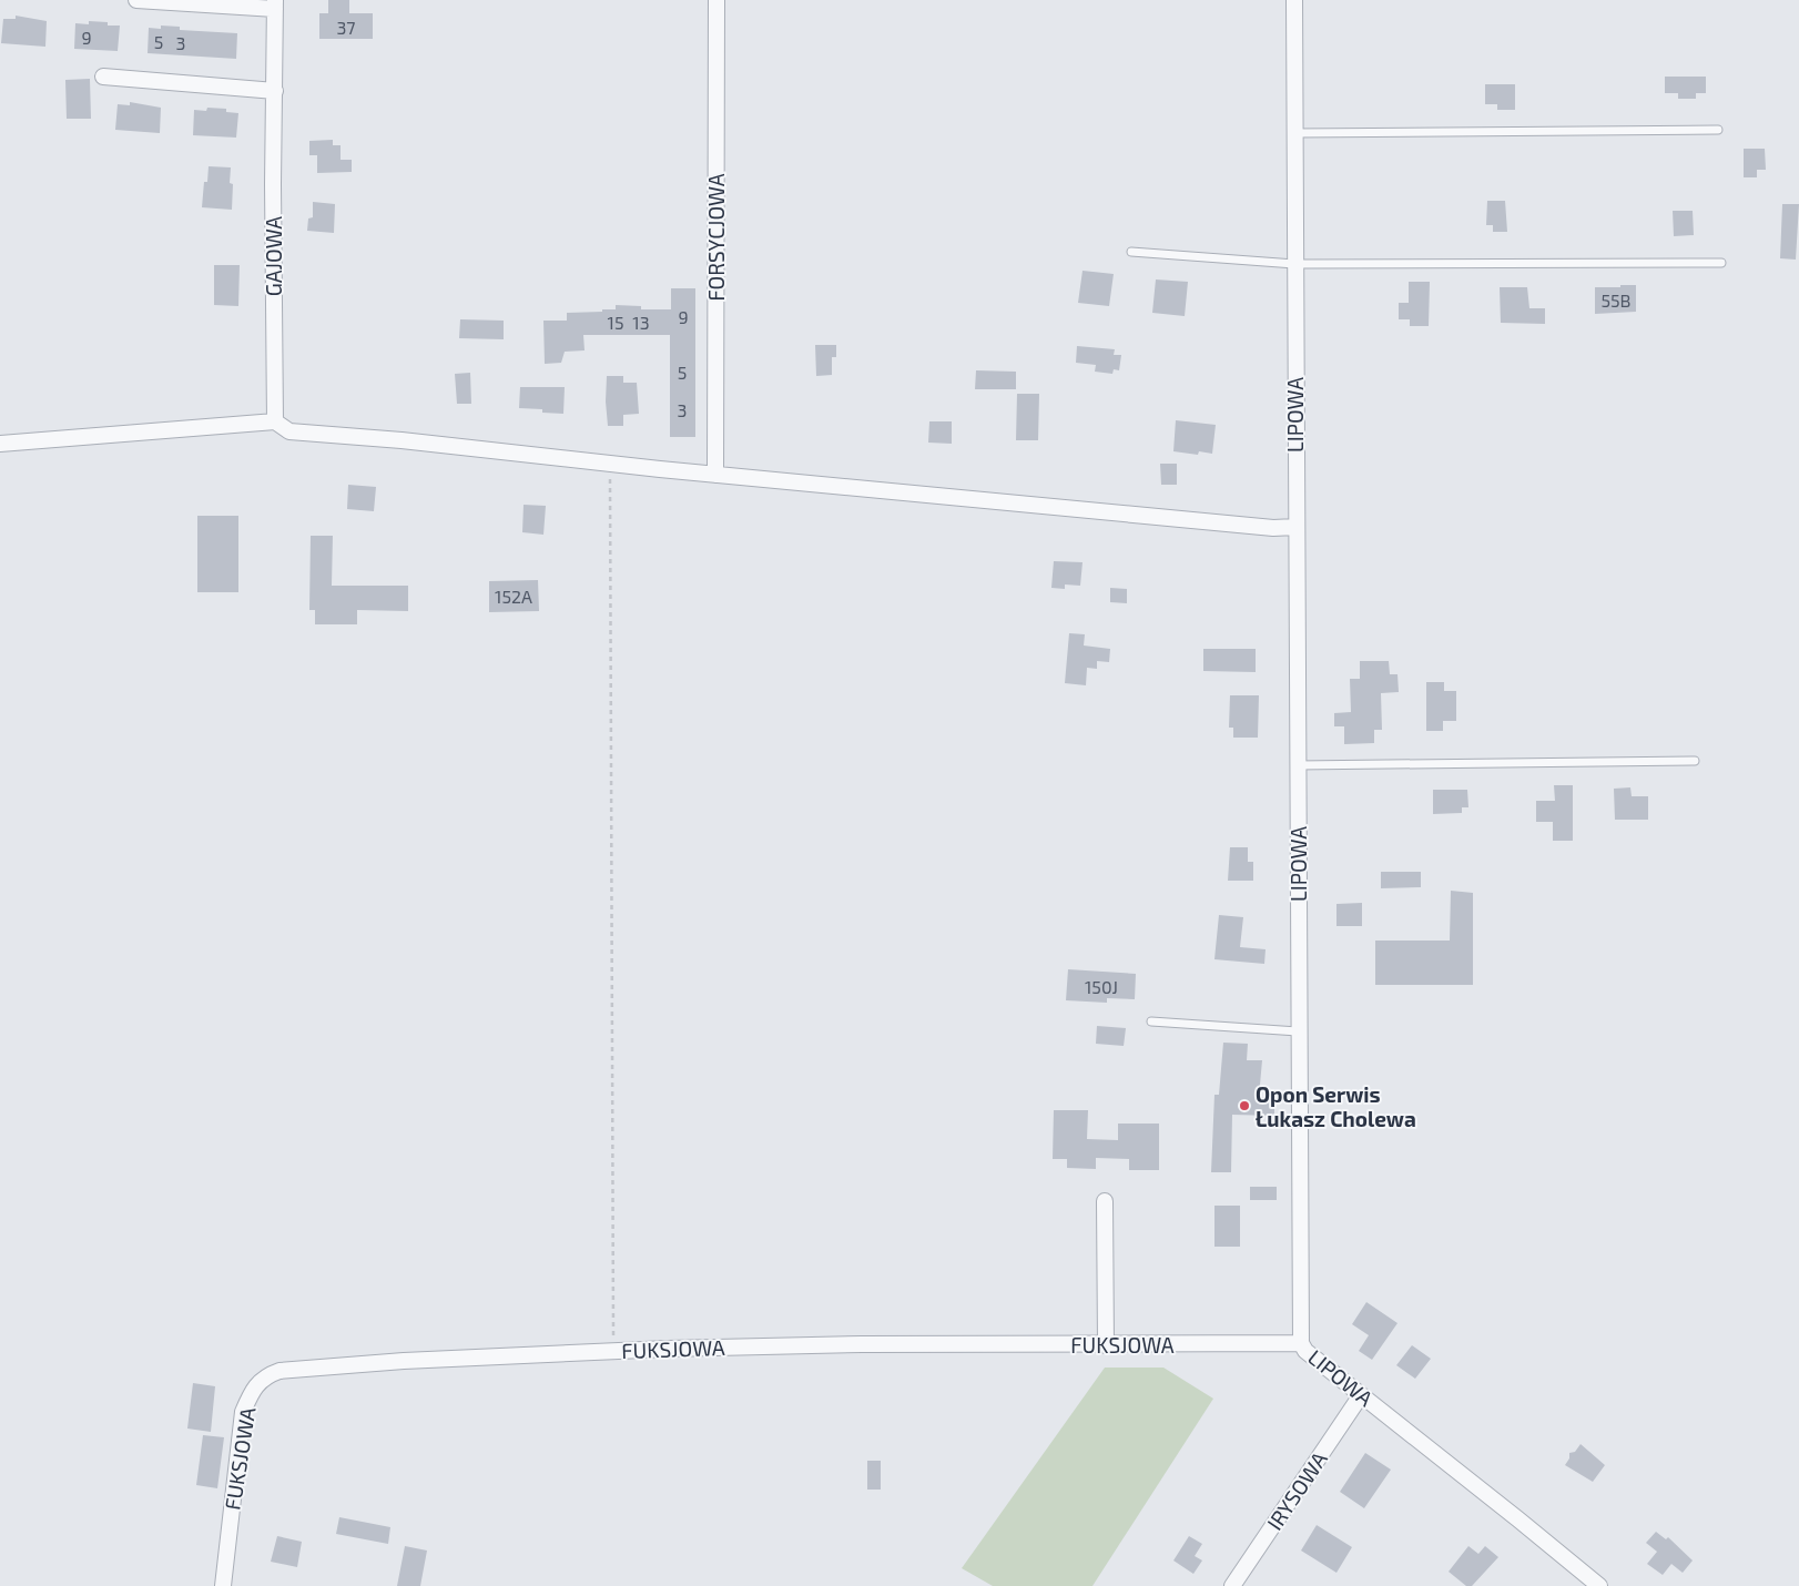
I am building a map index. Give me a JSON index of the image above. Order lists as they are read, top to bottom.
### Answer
{
  "streets": {
    "street": [
      "FORSYCJOWA",
      "GAJOWA",
      "LIPOWA",
      "FUKSJOWA",
      "IRYSOWA"
    ]
  },
  "crossings": [
    ["LIPOWA", "FUKSJOWA"],
    ["LIPOWA", "IRYSOWA"]
  ],
  "places": ["Opon Serwis Łukasz Cholewa"],
  "house_numbers": [
    "37",
    "9",
    "5",
    "3",
    "55B",
    "9",
    "15",
    "13",
    "5",
    "3",
    "152A",
    "150J"
  ]
}
